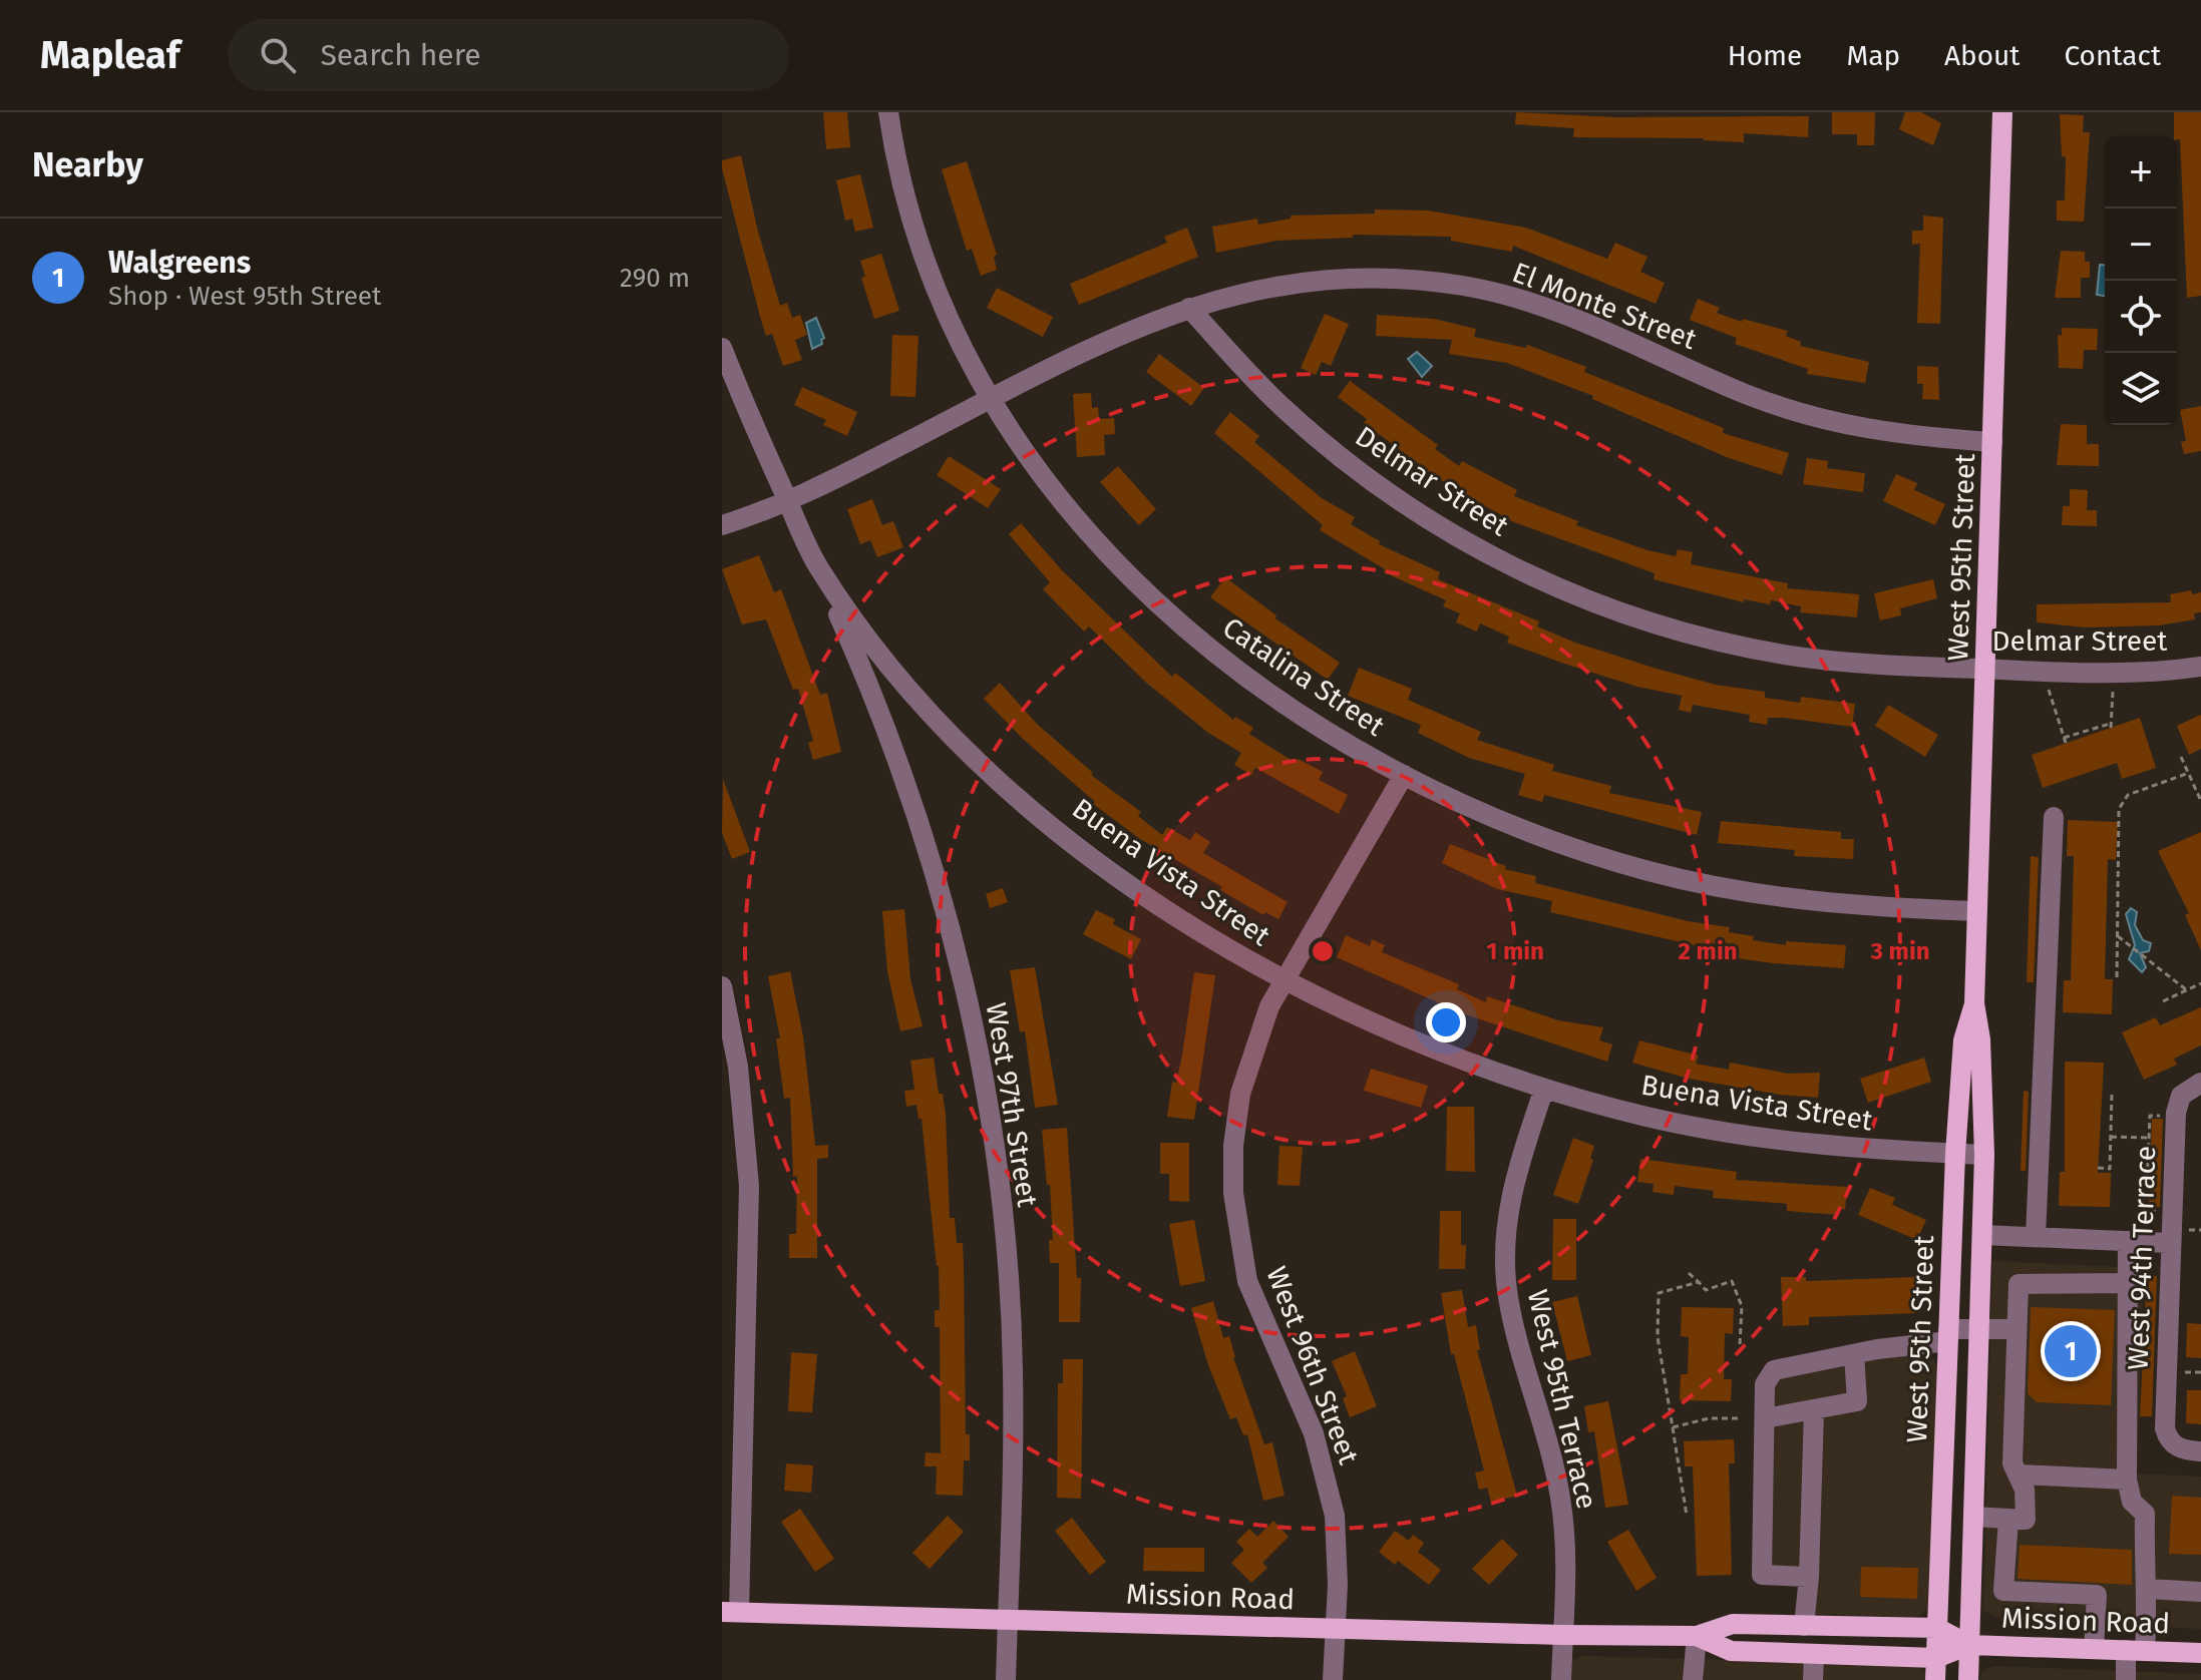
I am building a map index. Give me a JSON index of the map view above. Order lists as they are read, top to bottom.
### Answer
{
  "streets": {
    "main road": ["West 95th Street", "Mission Road"],
    "street": [
      "El Monte Street",
      "Delmar Street",
      "Catalina Street",
      "Buena Vista Street",
      "West 97th Street",
      "West 94th Terrace",
      "West 96th Street",
      "West 95th Terrace"
    ]
  },
  "crossings": [
    ["El Monte Street", "Delmar Street"],
    ["El Monte Street", "West 95th Street"],
    ["Delmar Street", "West 95th Street"],
    ["West 95th Street", "Catalina Street"],
    ["West 95th Street", "Buena Vista Street"],
    ["West 95th Street", "Mission Road"],
    ["Catalina Street", "West 96th Street"],
    ["Buena Vista Street", "West 97th Street"],
    ["Buena Vista Street", "West 96th Street"],
    ["Buena Vista Street", "West 95th Terrace"],
    ["West 97th Street", "Mission Road"],
    ["West 96th Street", "Mission Road"],
    ["West 95th Terrace", "Mission Road"]
  ],
  "page": {
    "header": "Mapleaf",
    "search": "Search here",
    "nav": [
      "Home",
      "Map",
      "About",
      "Contact"
    ],
    "heading": "Nearby",
    "map_buttons": ["+", "−"],
    "list": [
      {
        "mark": "1",
        "name": "Walgreens",
        "note": "Shop · West 95th Street",
        "value": "290 m"
      }
    ],
    "pins": "1"
  },
  "rings": ["1 min", "2 min", "3 min"]
}
